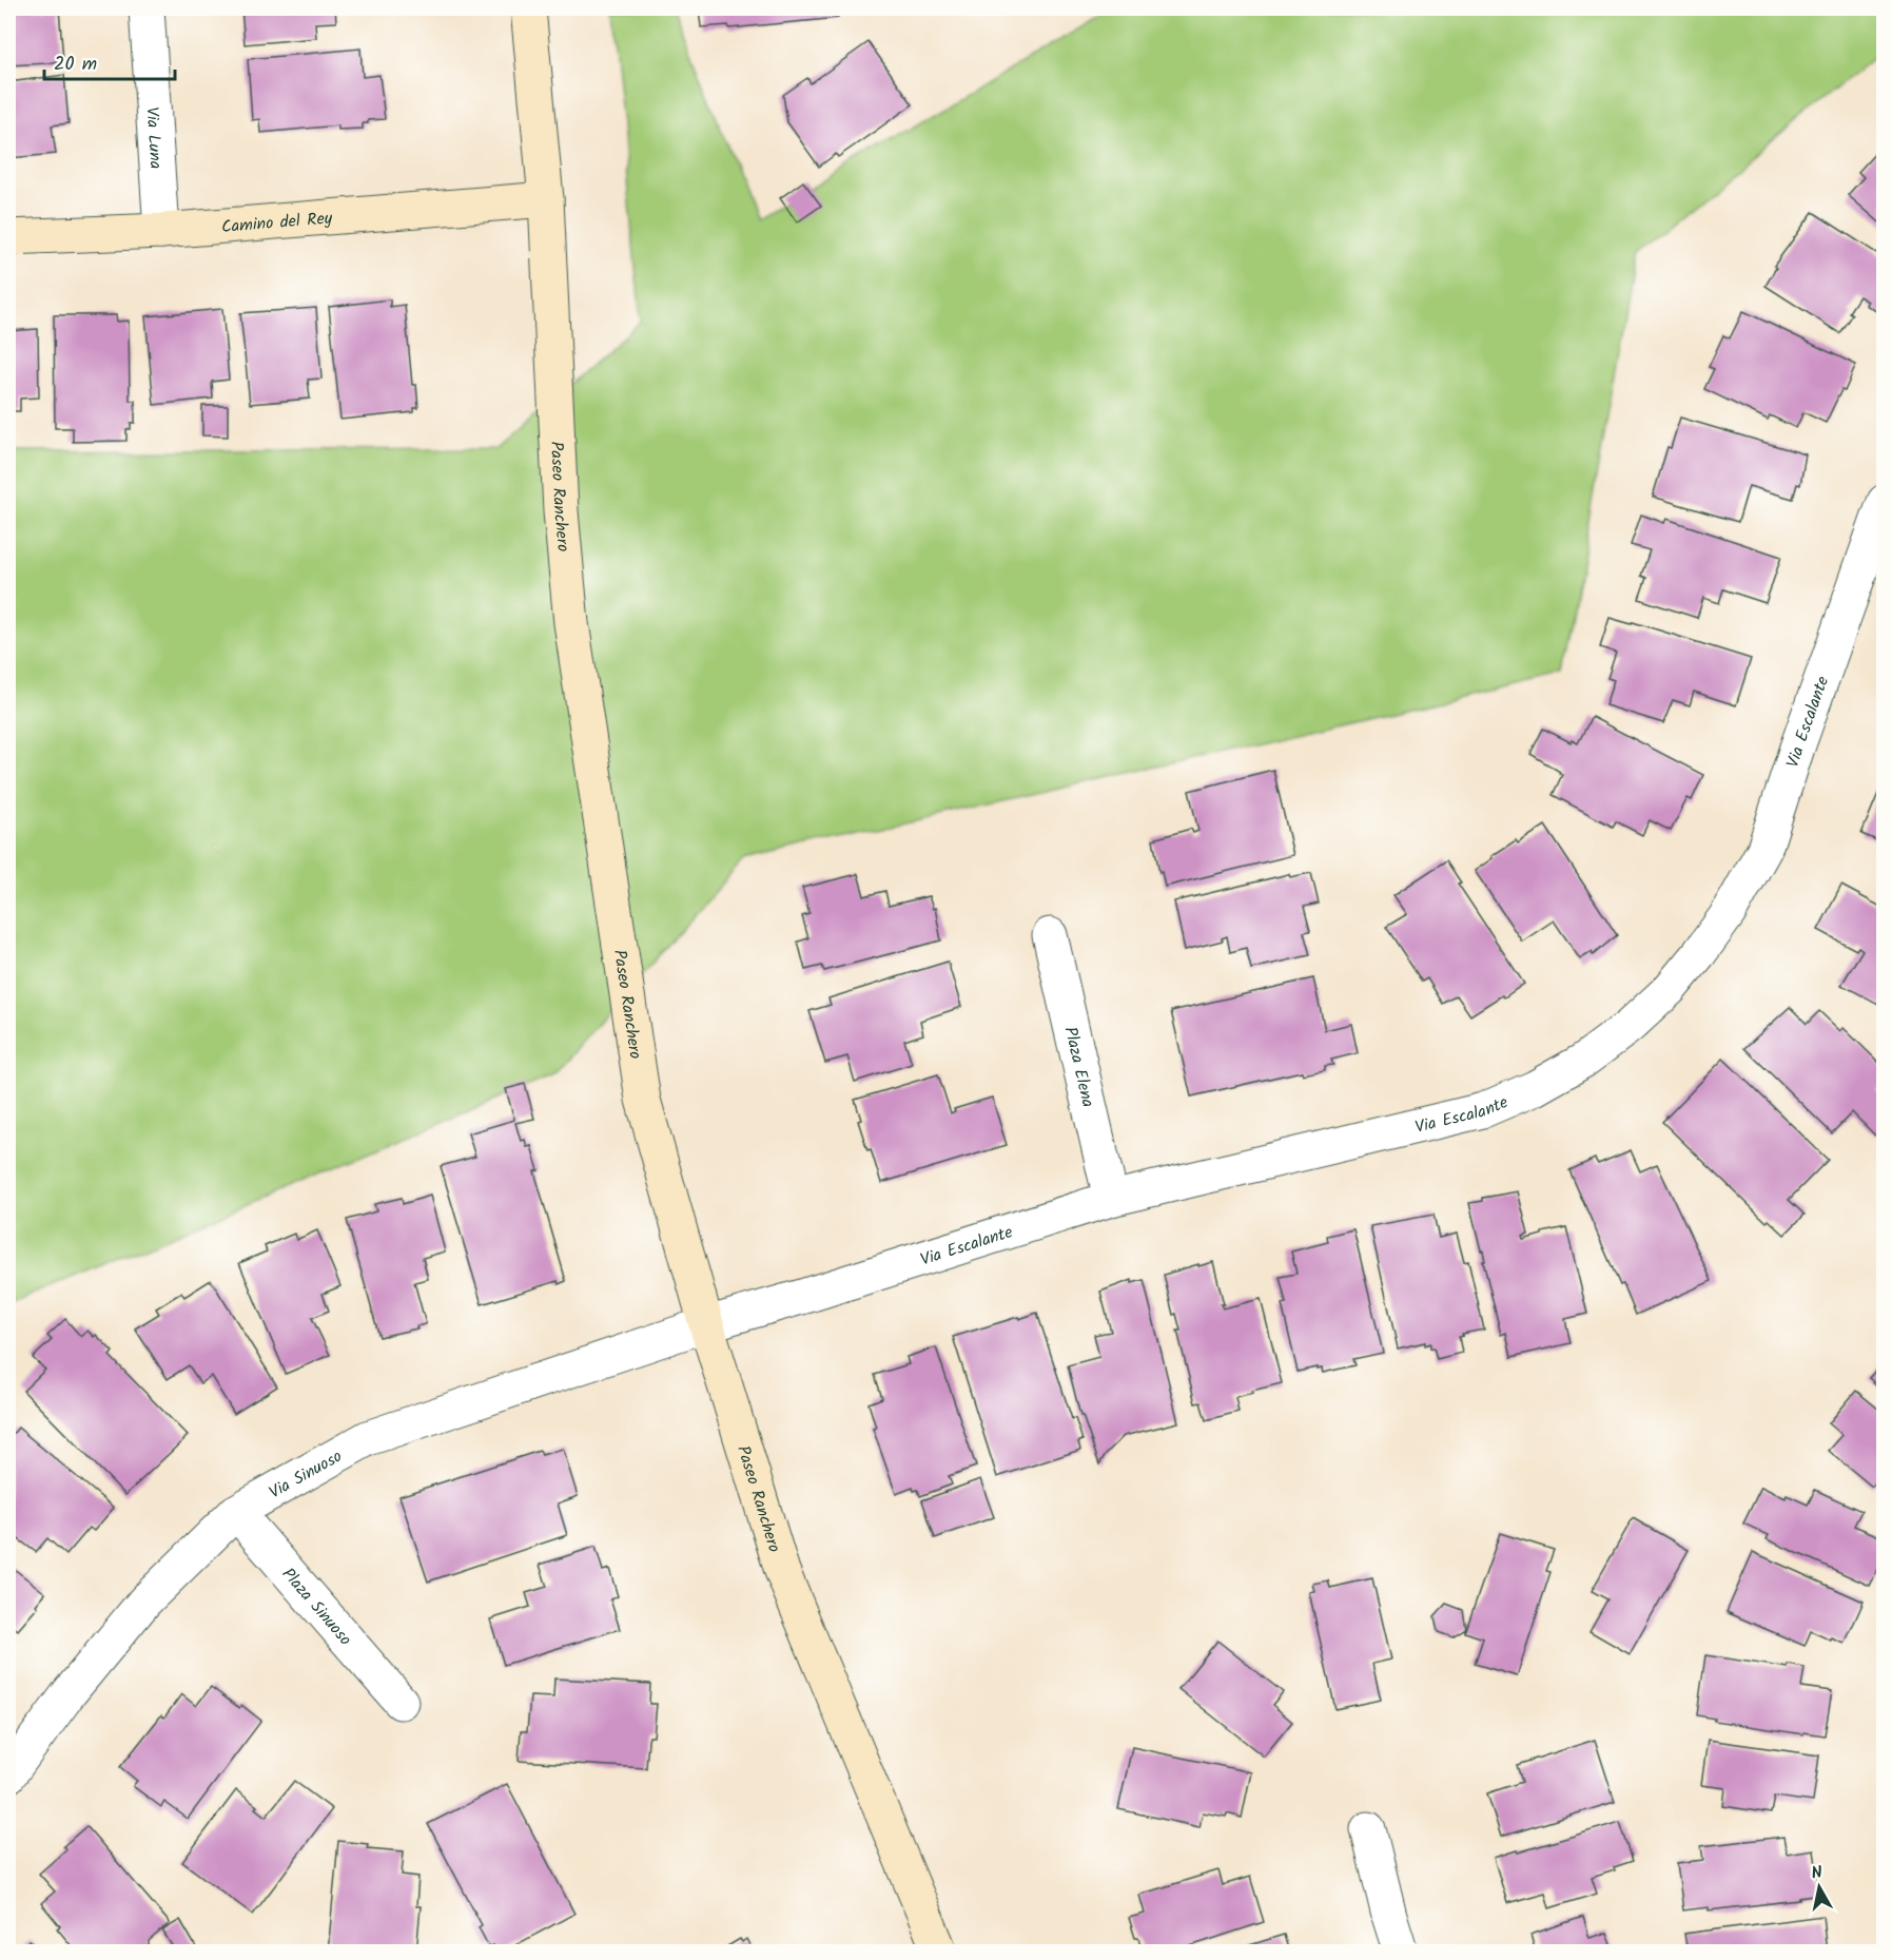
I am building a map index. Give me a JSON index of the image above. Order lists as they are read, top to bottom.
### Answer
{
  "streets": {
    "main road": ["Camino del Rey", "Paseo Ranchero"],
    "street": [
      "Via Luna",
      "Via Escalante",
      "Plaza Elena",
      "Via Sinuoso",
      "Plaza Sinuoso"
    ]
  },
  "crossings": [
    ["Via Luna", "Camino del Rey"],
    ["Camino del Rey", "Paseo Ranchero"],
    ["Paseo Ranchero", "Via Escalante"],
    ["Paseo Ranchero", "Via Sinuoso"],
    ["Via Escalante", "Plaza Elena"],
    ["Via Escalante", "Via Sinuoso"],
    ["Via Sinuoso", "Plaza Sinuoso"]
  ],
  "scale_bar": "20 m",
  "north": "top"
}
